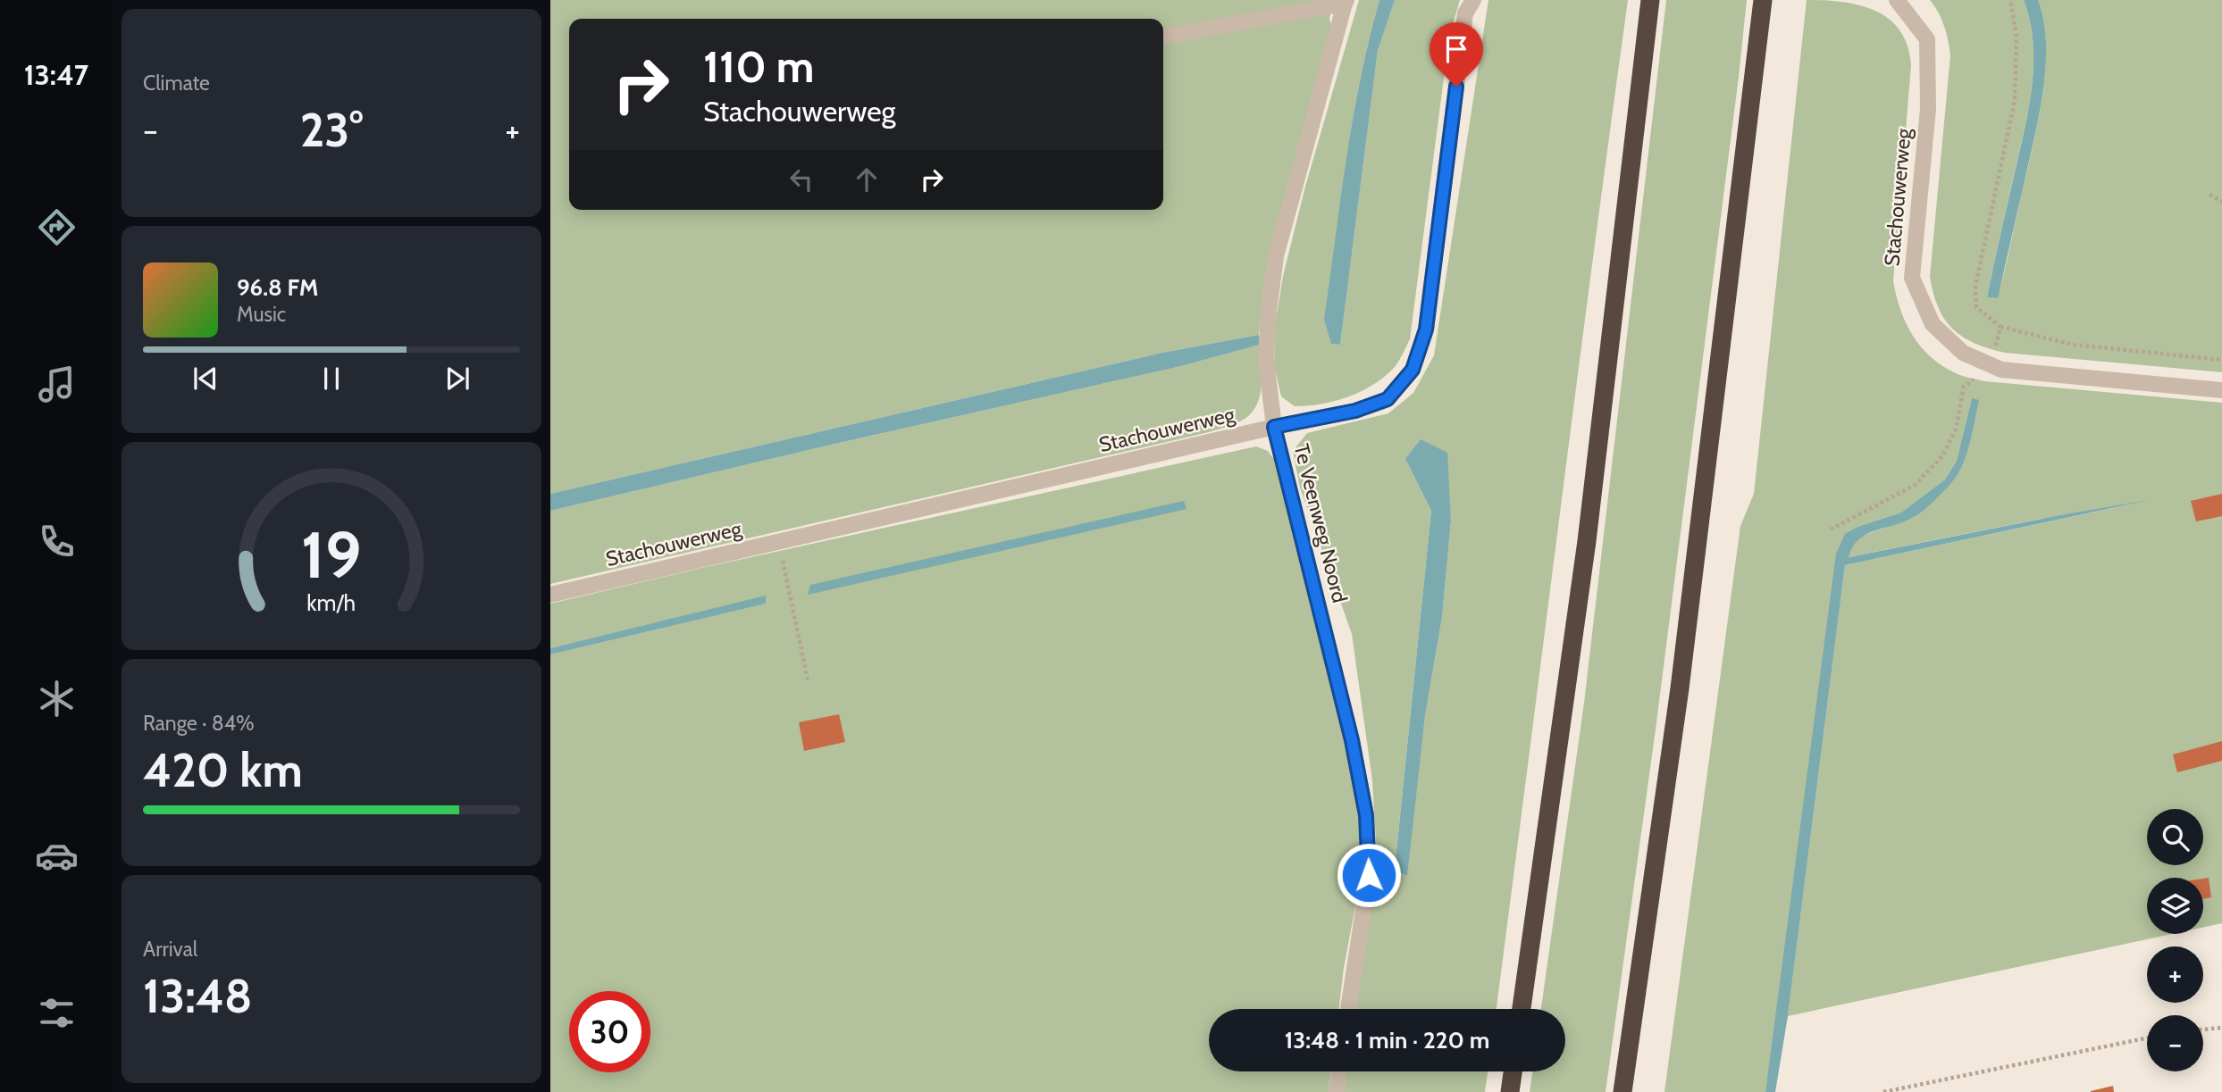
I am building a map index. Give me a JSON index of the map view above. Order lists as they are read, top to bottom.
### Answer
{
  "streets": {
    "street": ["Stachouwerweg", "Te Veenweg Noord"]
  },
  "crossings": [
    ["Stachouwerweg", "Te Veenweg Noord"]
  ],
  "page": {
    "tabs": "13:47",
    "tile": [
      "Climate",
      ["Range · 84%", "420 km"],
      ["Arrival", "13:48"]
    ],
    "turn": ["110 m", "Stachouwerweg"],
    "heat": ["−", "23°", "+"],
    "song": ["96.8 FM", "Music"],
    "map_buttons": ["+", "−"],
    "limit": "30",
    "trip": "13:48 · 1 min · 220 m",
    "gauge": ["19", "km/h"]
  }
}
